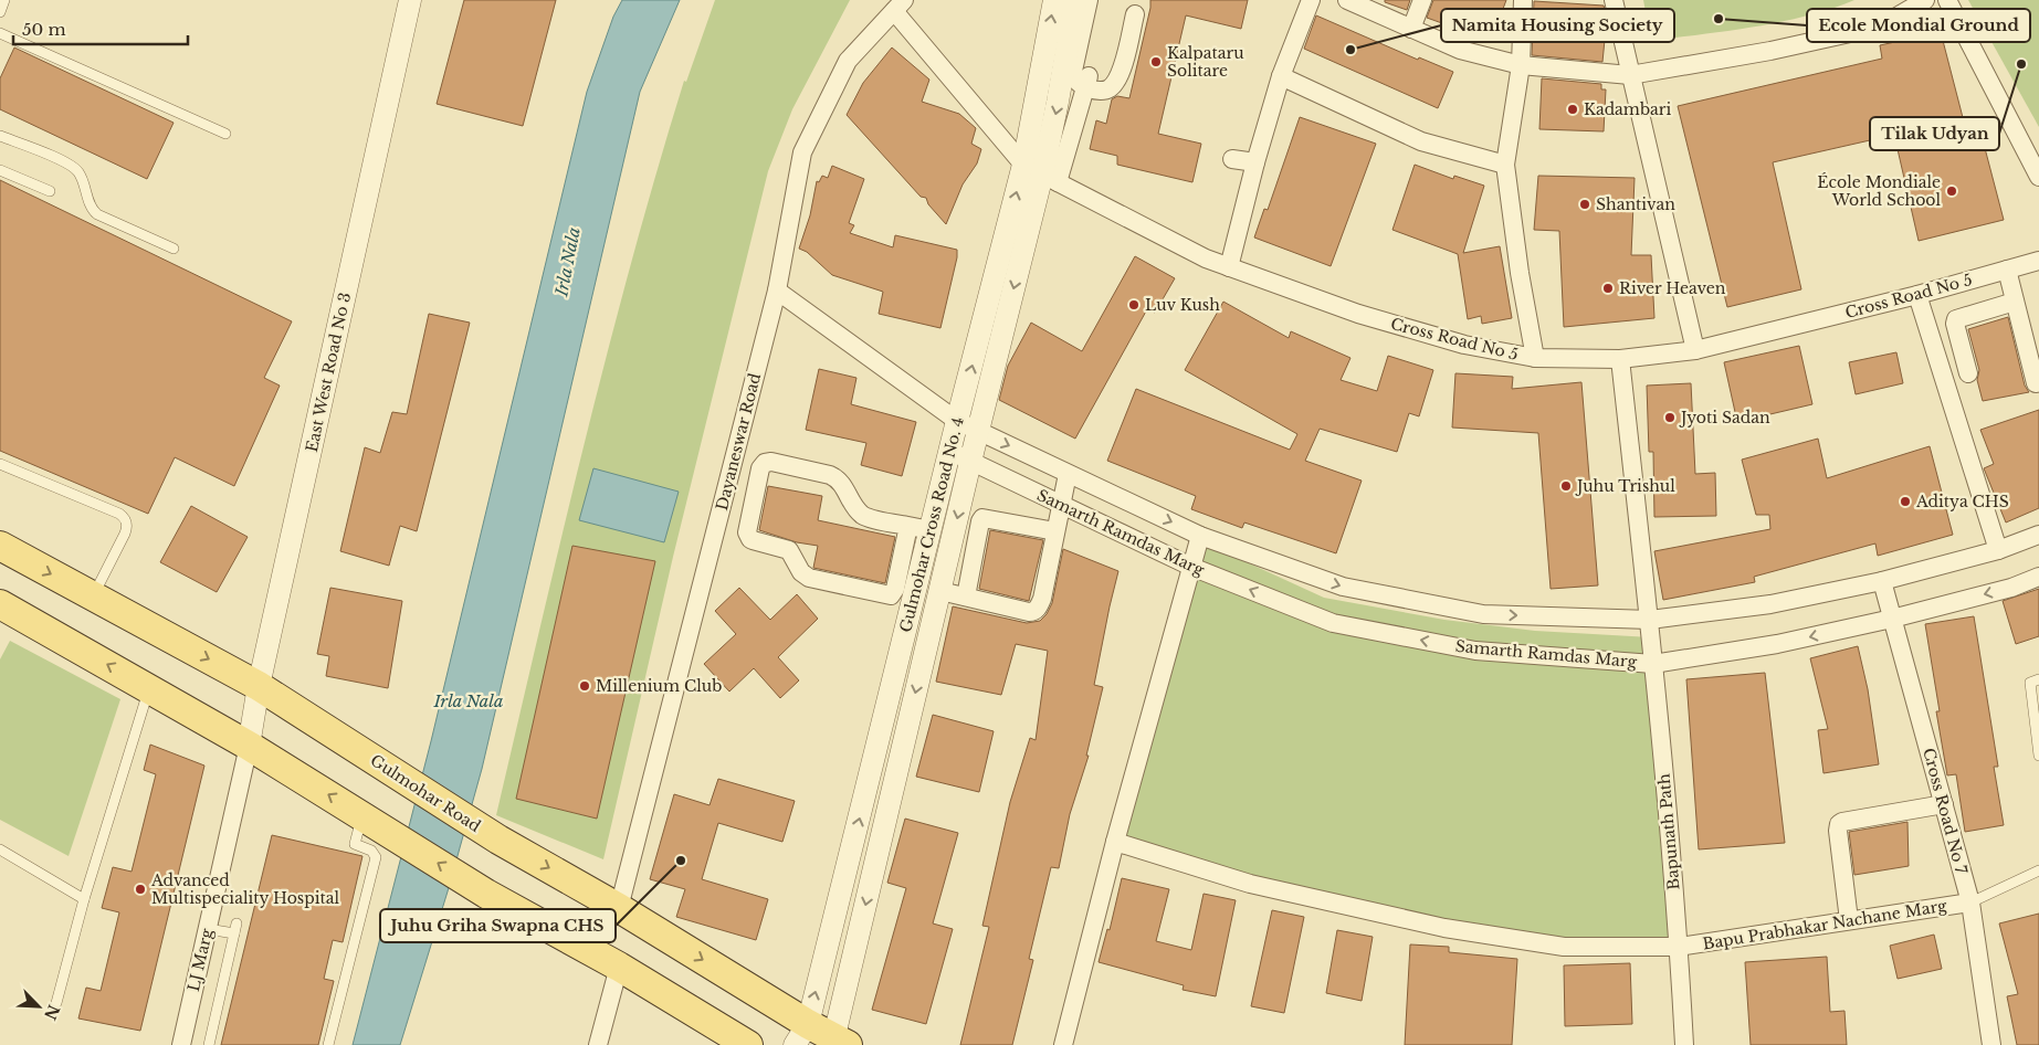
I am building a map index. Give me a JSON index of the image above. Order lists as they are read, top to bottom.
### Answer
{
  "streets": {
    "main road": ["Gulmohar Road"],
    "street": [
      "Cross Road No 5",
      "East West Road No 3",
      "Dayaneswar Road",
      "Gulmohar Cross Road No. 4",
      "Samarth Ramdas Marg",
      "Cross Road No 7",
      "Bapunath Path",
      "Bapu Prabhakar Nachane Marg",
      "LJ Marg"
    ]
  },
  "crossings": [
    ["Cross Road No 5", "Gulmohar Cross Road No. 4"],
    ["Cross Road No 5", "Bapunath Path"],
    ["East West Road No 3", "Gulmohar Road"],
    ["East West Road No 3", "LJ Marg"],
    ["Dayaneswar Road", "Samarth Ramdas Marg"],
    ["Dayaneswar Road", "Gulmohar Road"],
    ["Gulmohar Cross Road No. 4", "Samarth Ramdas Marg"],
    ["Gulmohar Cross Road No. 4", "Gulmohar Road"],
    ["Samarth Ramdas Marg", "Cross Road No 7"],
    ["Samarth Ramdas Marg", "Bapunath Path"],
    ["Cross Road No 7", "Bapu Prabhakar Nachane Marg"],
    ["Bapunath Path", "Bapu Prabhakar Nachane Marg"]
  ],
  "water": ["Irla Nala"],
  "places": [
    "Ecole Mondial Ground",
    "Namita Housing Society",
    "Kalpataru Solitare",
    "Tilak Udyan",
    "Kadambari",
    "École Mondiale World School",
    "Shantivan",
    "River Heaven",
    "Luv Kush",
    "Jyoti Sadan",
    "Juhu Trishul",
    "Aditya CHS",
    "Millenium Club",
    "Juhu Griha Swapna CHS",
    "Advanced Multispeciality Hospital"
  ],
  "scale_bar": "50 m",
  "north": "bottom right"
}
